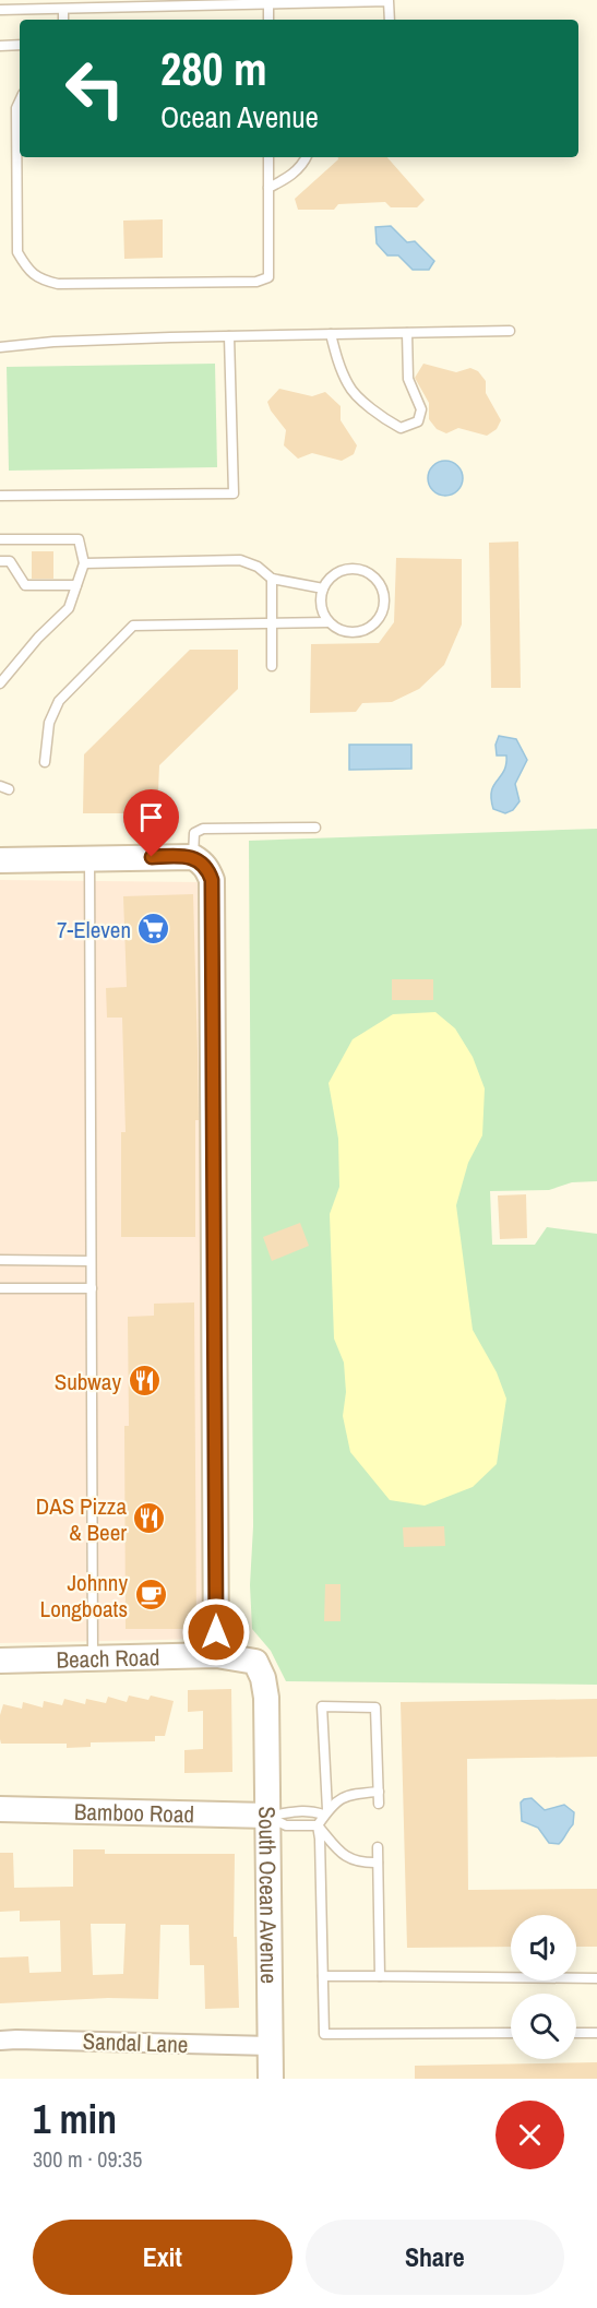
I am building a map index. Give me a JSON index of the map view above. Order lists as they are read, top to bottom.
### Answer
{
  "streets": {
    "street": [
      "Beach Road",
      "Bamboo Road",
      "South Ocean Avenue",
      "Sandal Lane"
    ]
  },
  "crossings": [
    ["Beach Road", "South Ocean Avenue"],
    ["Bamboo Road", "South Ocean Avenue"],
    ["South Ocean Avenue", "Sandal Lane"]
  ],
  "places": {
    "supermarket": ["7-Eleven"],
    "restaurant": ["Subway", "DAS Pizza & Beer"],
    "cafe": ["Johnny Longboats"]
  },
  "page": {
    "turn": ["280 m", "Ocean Avenue"],
    "heading": ["1 min", "300 m · 09:35"],
    "buttons": ["Exit", "Share"]
  }
}
